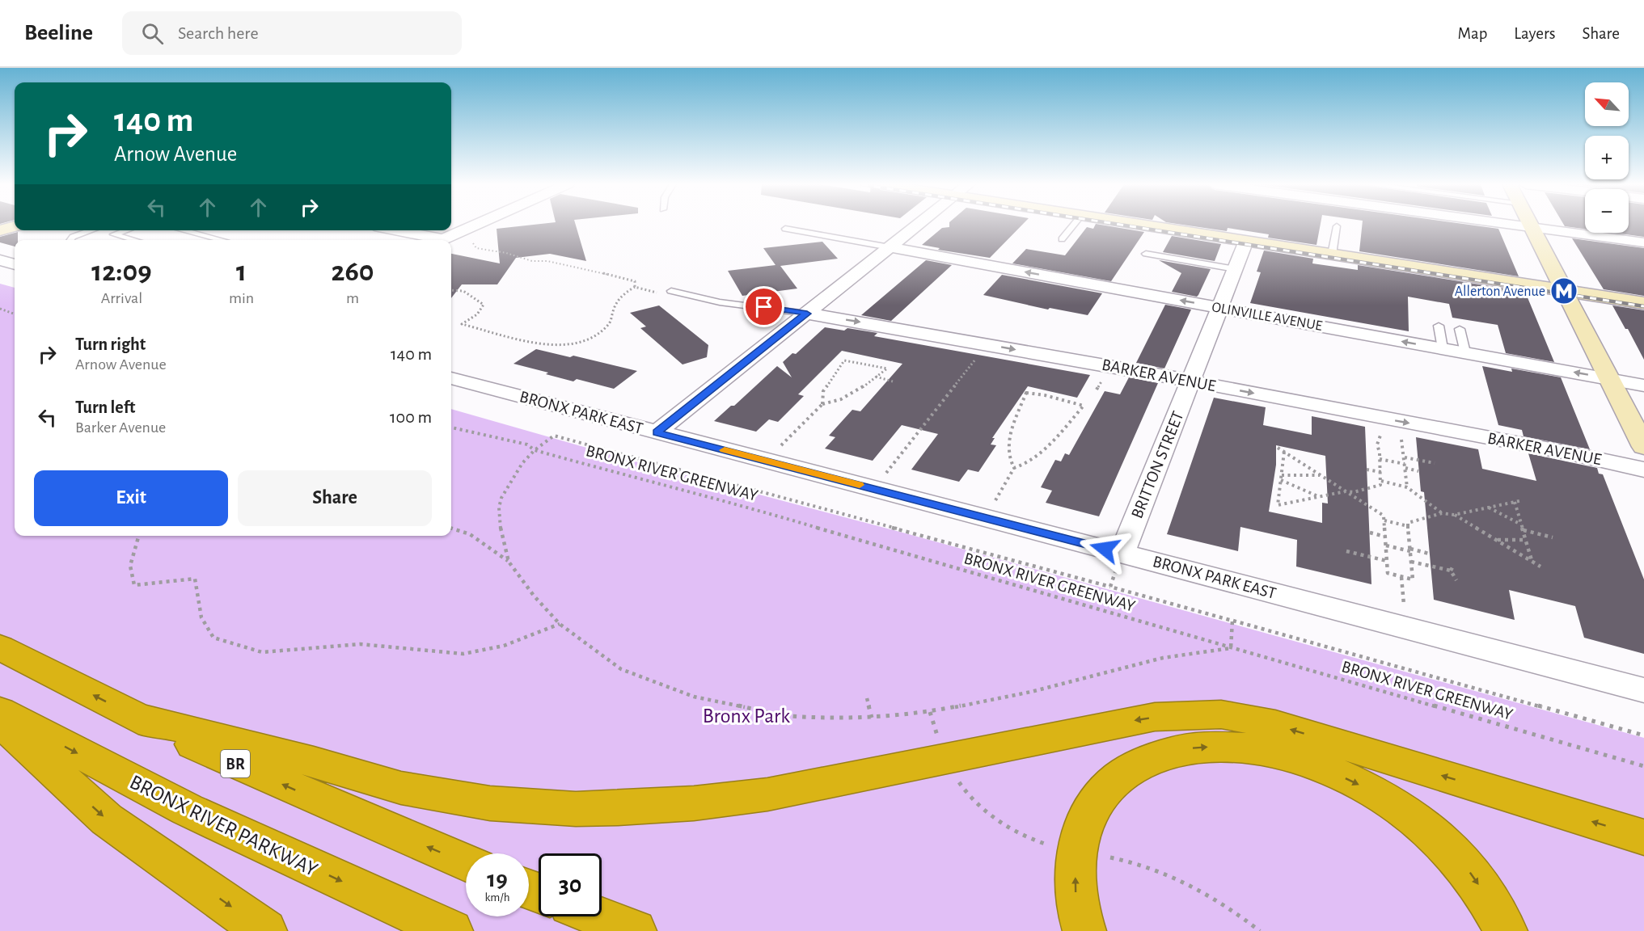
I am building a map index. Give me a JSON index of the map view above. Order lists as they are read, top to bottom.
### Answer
{
  "streets": {
    "highway": ["BR", "BRONX RIVER PARKWAY"],
    "street": [
      "OLINVILLE AVENUE",
      "BARKER AVENUE",
      "BRONX PARK EAST",
      "BRITTON STREET"
    ],
    "path": ["BRONX RIVER GREENWAY"]
  },
  "crossings": [
    ["OLINVILLE AVENUE", "BRITTON STREET"],
    ["BARKER AVENUE", "BRITTON STREET"],
    ["BRONX PARK EAST", "BRITTON STREET"]
  ],
  "one_way": ["OLINVILLE AVENUE", "BARKER AVENUE"],
  "parks": ["Bronx Park"],
  "places": {
    "metro station": ["Allerton Avenue"]
  },
  "north": "top left",
  "page": {
    "header": "Beeline",
    "search": "Search here",
    "nav": ["Map", "Layers", "Share"],
    "map_buttons": ["+", "−"],
    "turn": ["140 m", "Arnow Avenue"],
    "eta": [
      "12:09",
      "Arrival",
      "1",
      "min",
      "260",
      "m"
    ],
    "list": [
      {
        "name": "Turn right",
        "note": "Arnow Avenue",
        "value": "140 m"
      },
      {
        "name": "Turn left",
        "note": "Barker Avenue",
        "value": "100 m"
      }
    ],
    "buttons": ["Exit", "Share"],
    "speed": "19 km/h",
    "limit": "30"
  }
}
